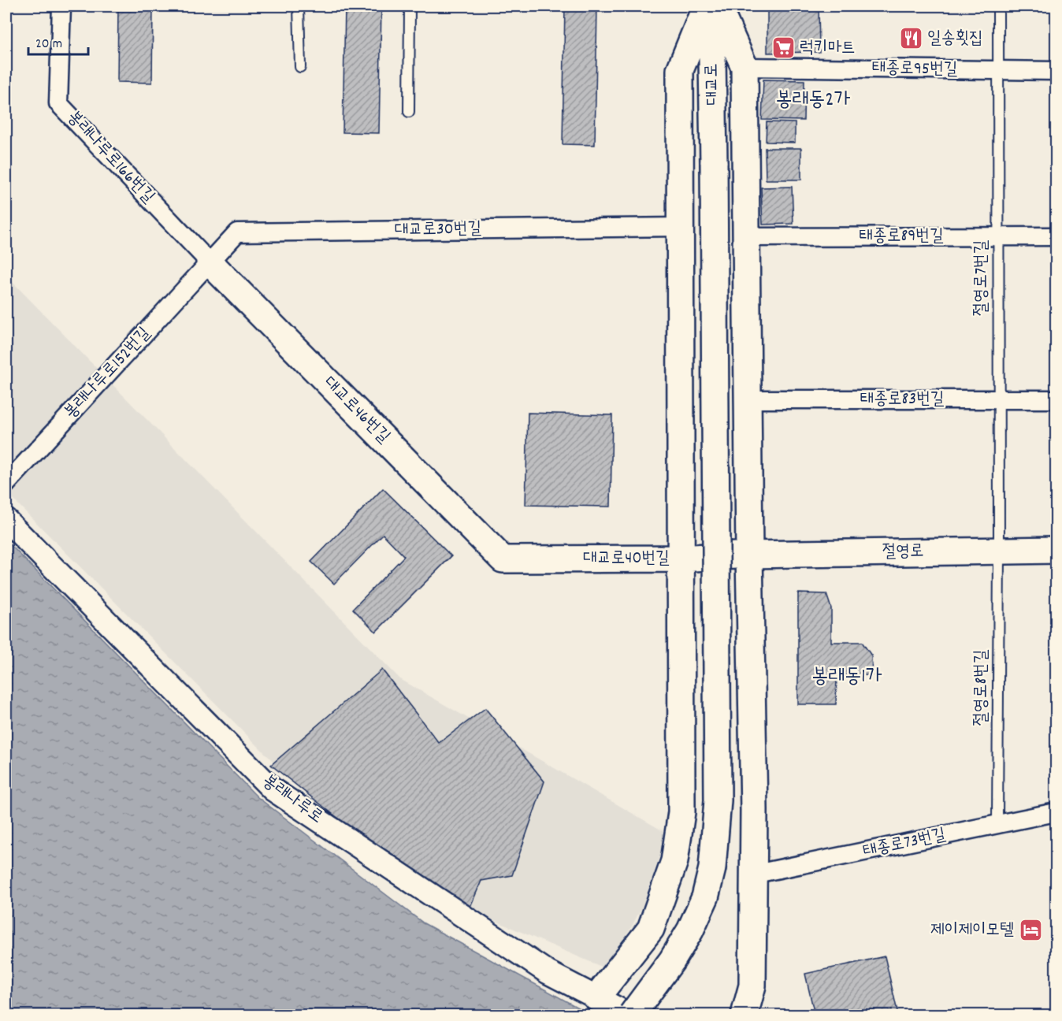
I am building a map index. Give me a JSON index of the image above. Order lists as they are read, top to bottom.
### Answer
{
  "streets": {
    "main road": [
      "대교로",
      "대교로46번길",
      "절영로",
      "대교로40번길"
    ],
    "street": [
      "태종로95번길",
      "봉래나루로166번길",
      "대교로30번길",
      "태종로89번길",
      "봉래나루로152번길",
      "태종로83번길",
      "봉래나루로",
      "태종로73번길"
    ],
    "lane": ["절영로7번길", "절영로8번길"]
  },
  "crossings": [
    ["태종로95번길", "절영로7번길"],
    ["대교로", "봉래나루로"],
    ["봉래나루로166번길", "대교로30번길"],
    ["봉래나루로166번길", "봉래나루로152번길"],
    ["봉래나루로166번길", "대교로46번길"],
    ["대교로30번길", "봉래나루로152번길"],
    ["대교로30번길", "대교로46번길"],
    ["태종로89번길", "절영로7번길"],
    ["절영로7번길", "태종로83번길"],
    ["절영로7번길", "절영로"],
    ["절영로7번길", "절영로8번길"],
    ["봉래나루로152번길", "대교로46번길"],
    ["대교로46번길", "대교로40번길"],
    ["절영로", "대교로40번길"],
    ["절영로", "절영로8번길"],
    ["절영로8번길", "태종로73번길"]
  ],
  "districts": ["봉래동2가", "봉래동1가"],
  "places": {
    "restaurant": ["일송횟집"],
    "supermarket": ["럭키마트"],
    "hotel": ["제이제이모텔"]
  },
  "scale_bar": "20 m"
}
